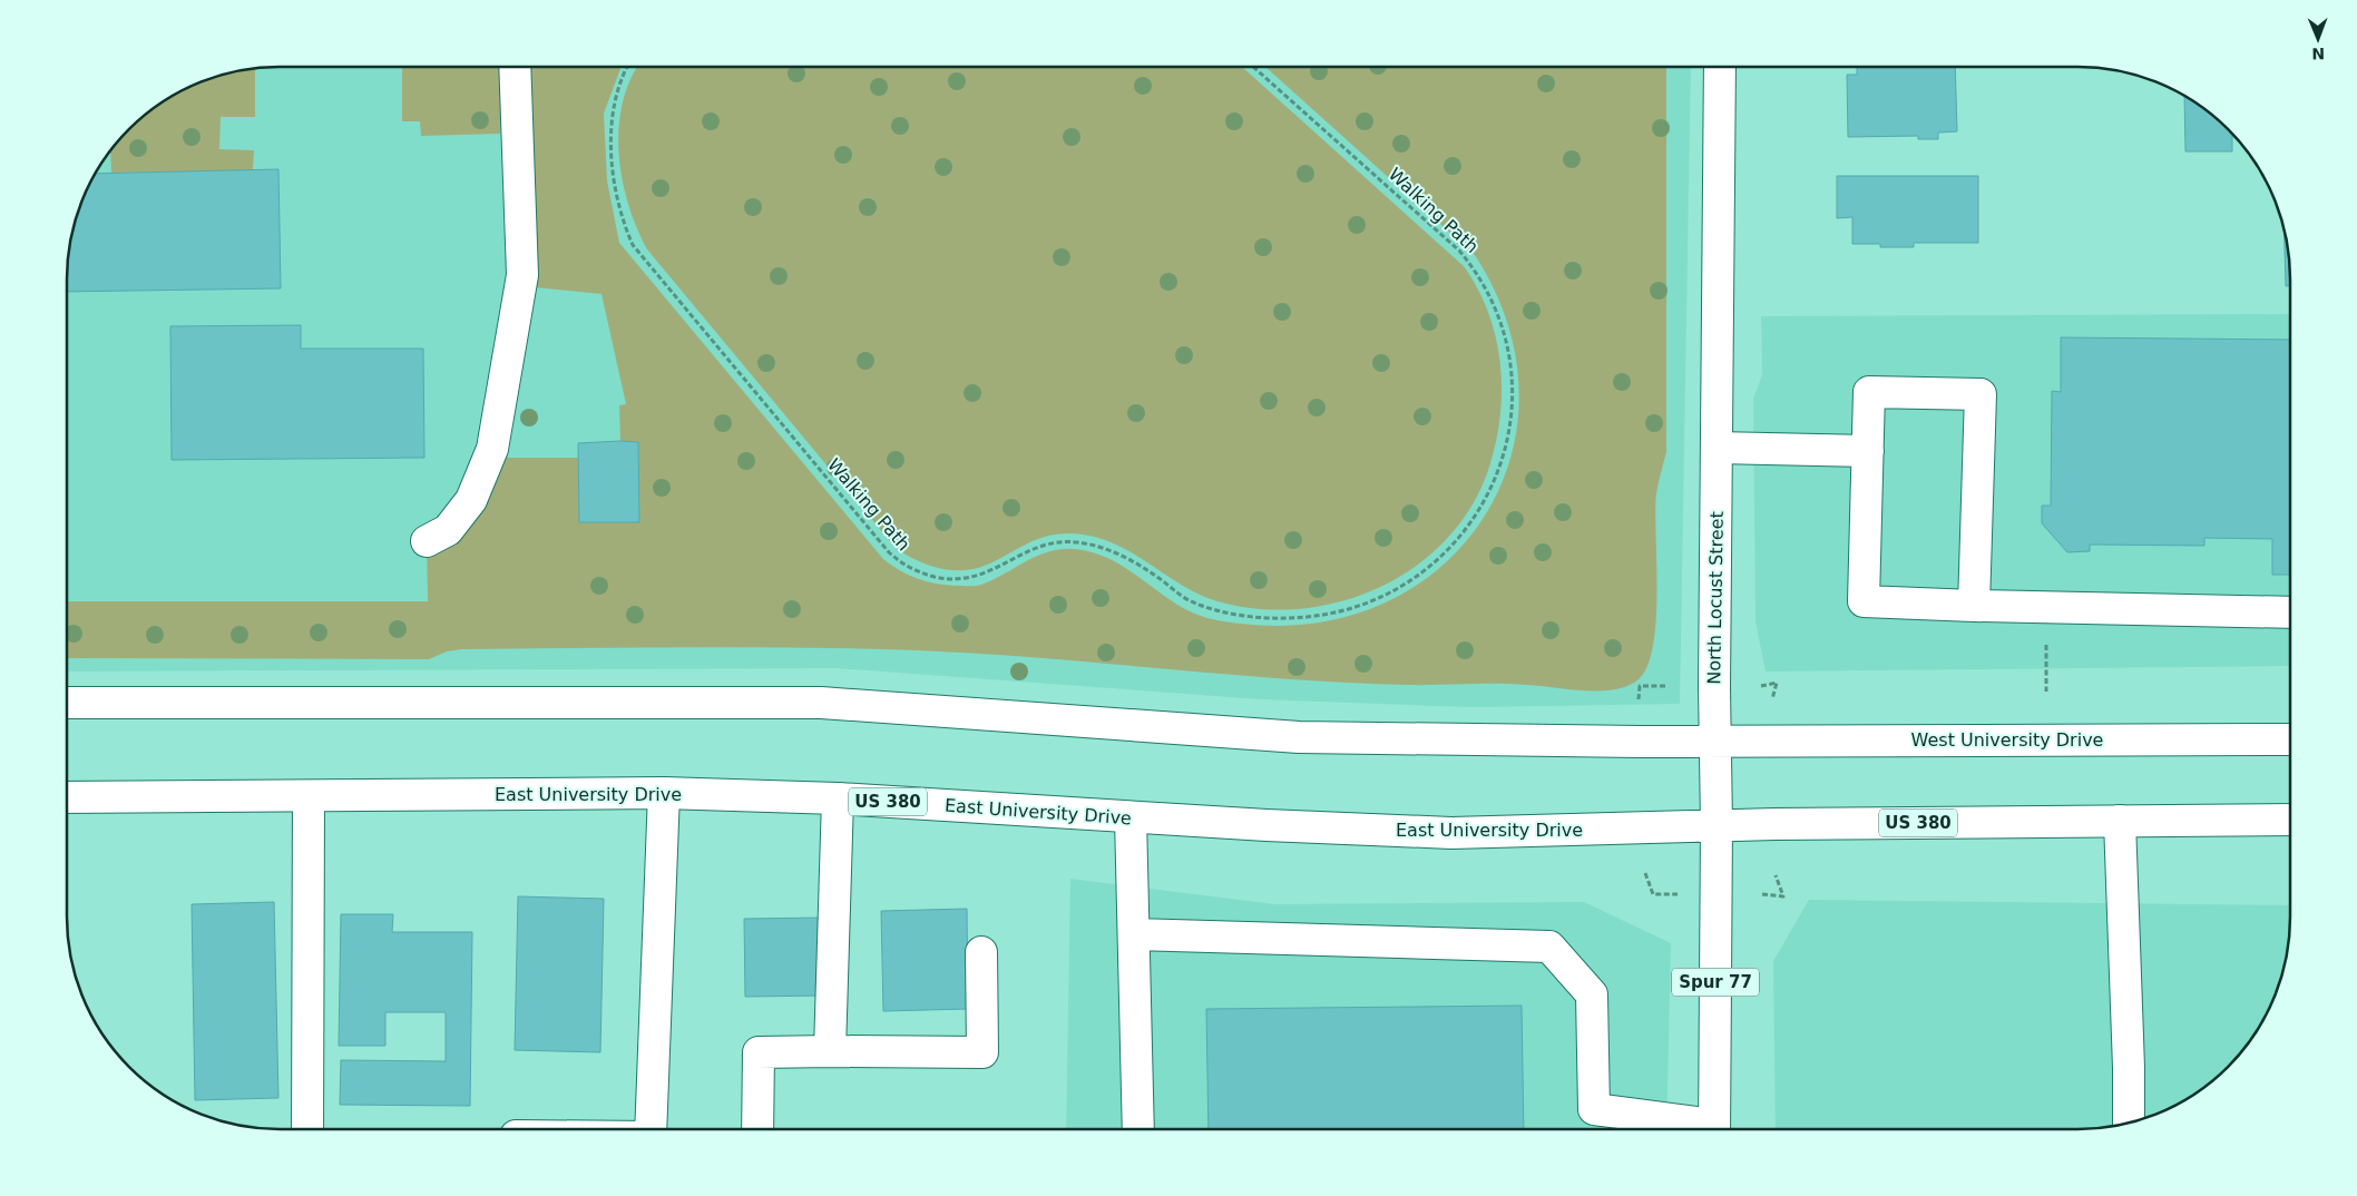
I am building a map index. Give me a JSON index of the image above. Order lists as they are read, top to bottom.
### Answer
{
  "streets": {
    "main road": [
      "North Locust Street",
      "West University Drive",
      "East University Drive",
      "US 380",
      "Spur 77"
    ],
    "path": ["Walking Path"]
  },
  "crossings": [
    ["North Locust Street", "West University Drive"],
    ["North Locust Street", "East University Drive"],
    ["North Locust Street", "US 380"],
    ["East University Drive", "US 380"]
  ],
  "north": "bottom"
}
